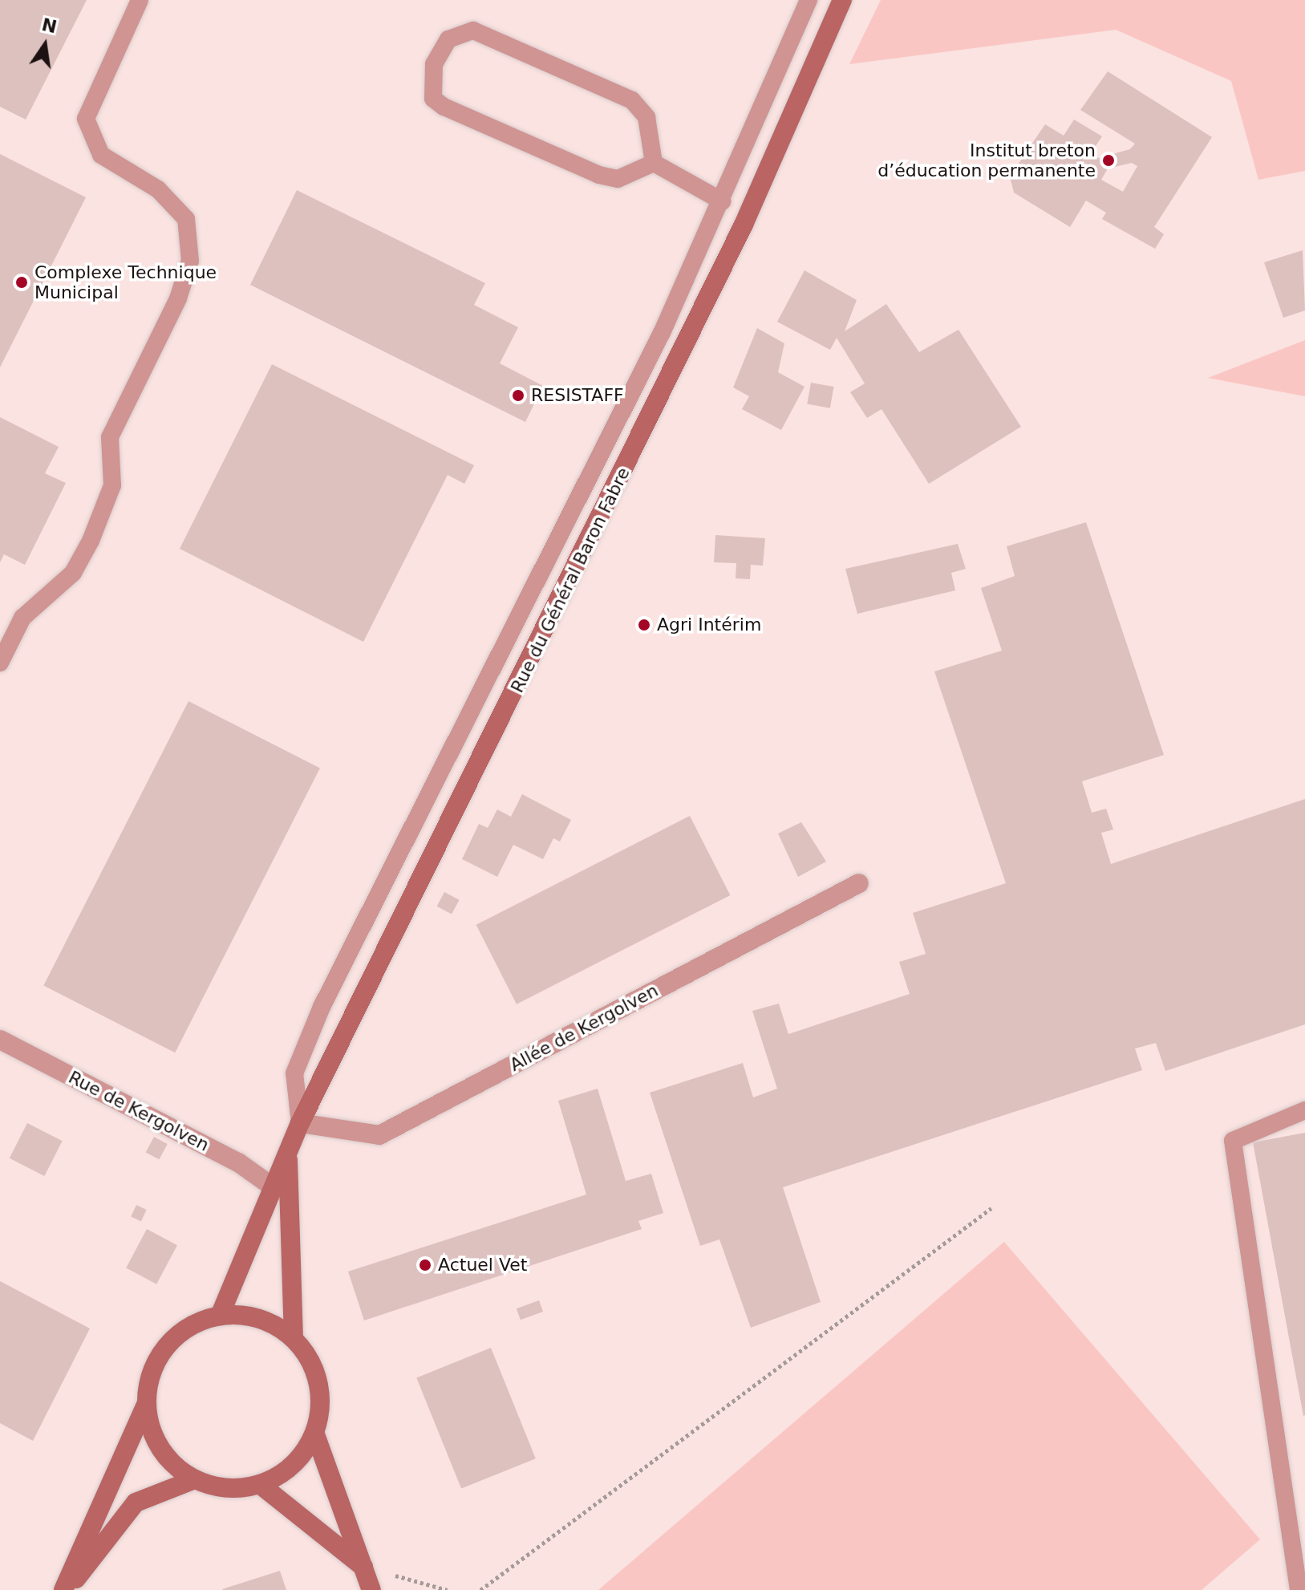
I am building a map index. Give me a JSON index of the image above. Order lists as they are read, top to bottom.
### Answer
{
  "streets": {
    "main road": ["Rue du Général Baron Fabre"],
    "street": ["Allée de Kergolven", "Rue de Kergolven"]
  },
  "crossings": [
    ["Rue du Général Baron Fabre", "Allée de Kergolven"],
    ["Rue du Général Baron Fabre", "Rue de Kergolven"]
  ],
  "places": [
    "Institut breton d’éducation permanente",
    "Complexe Technique Municipal",
    "RESISTAFF",
    "Agri Intérim",
    "Actuel Vet"
  ],
  "north": "top"
}
